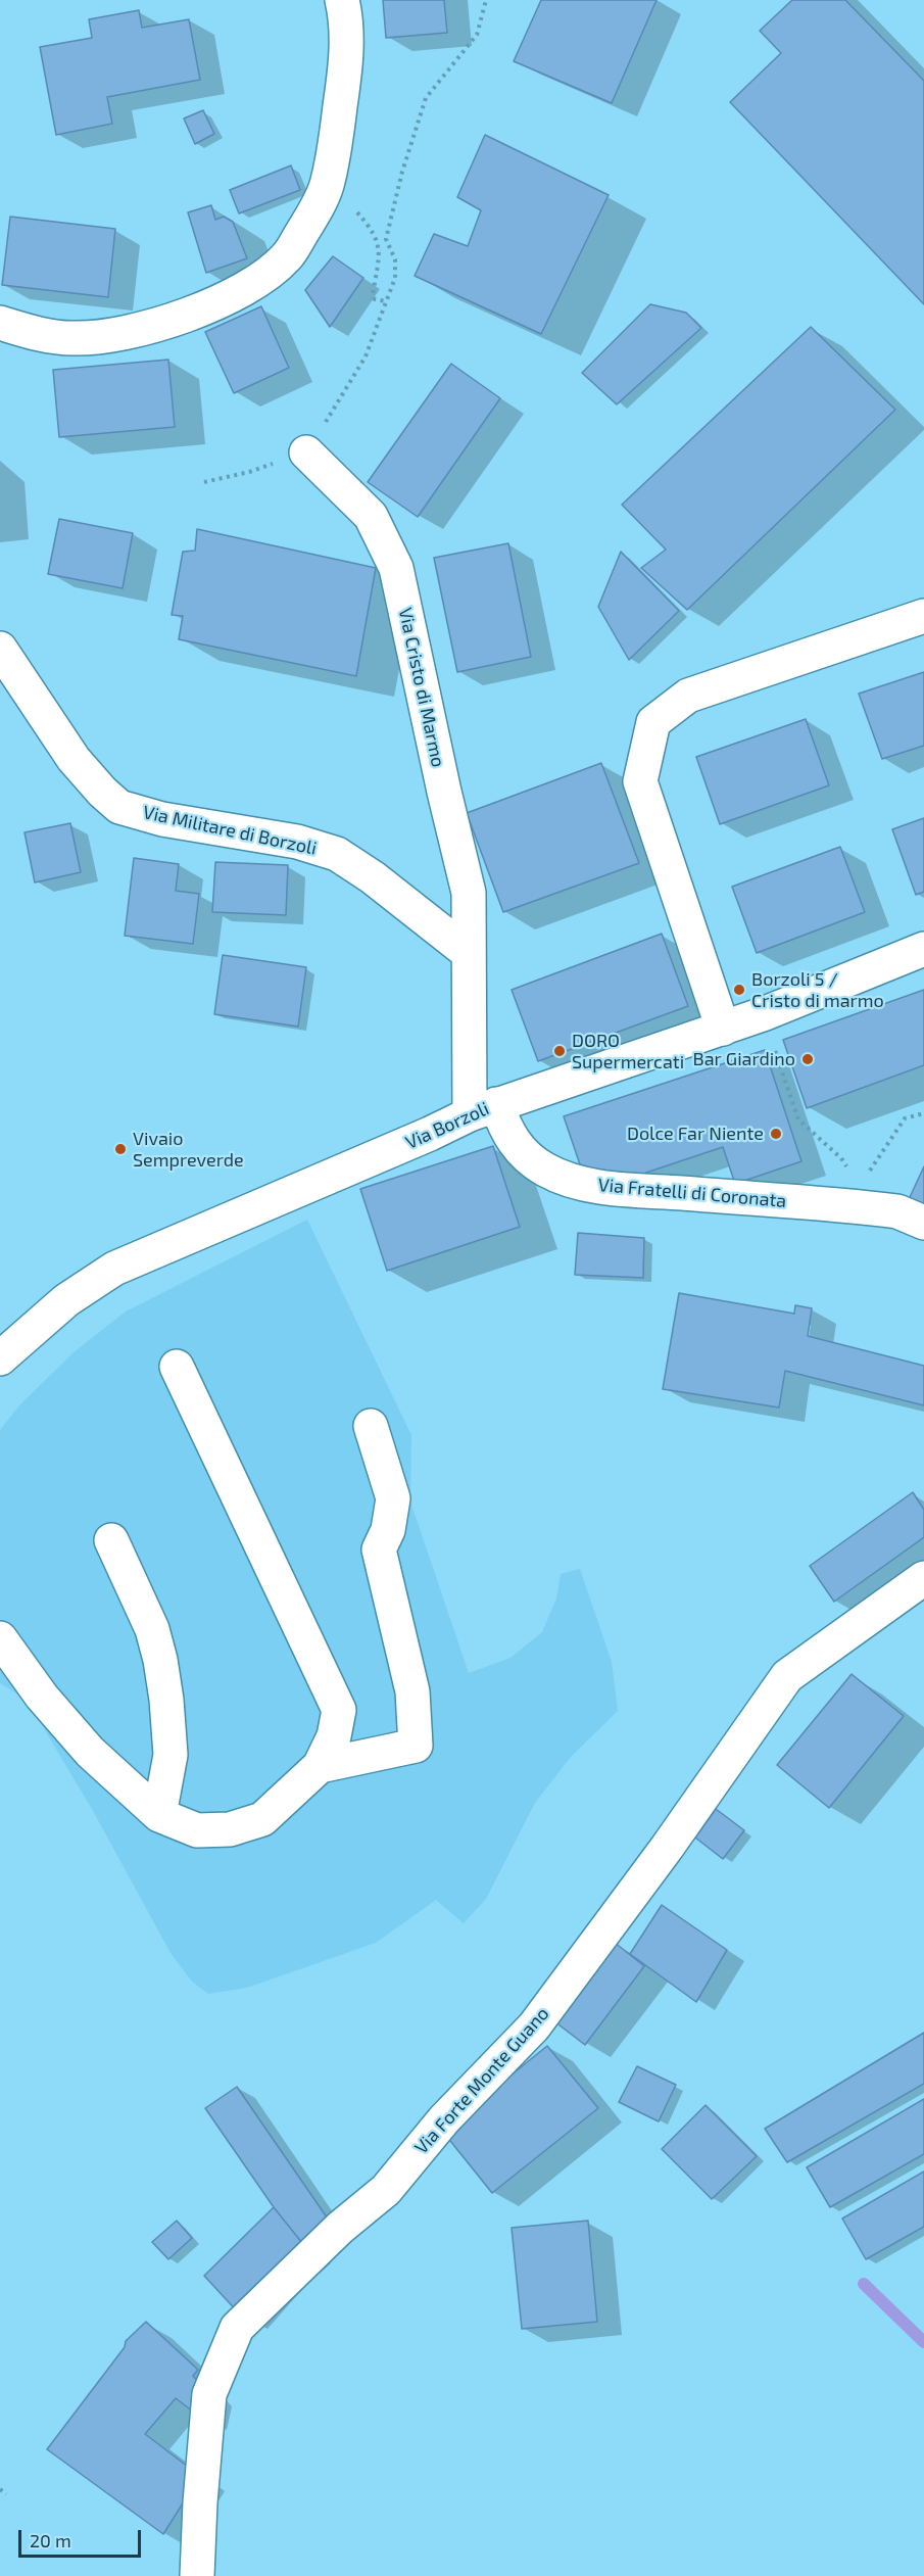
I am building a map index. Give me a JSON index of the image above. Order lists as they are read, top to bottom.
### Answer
{
  "streets": {
    "street": [
      "Via Cristo di Marmo",
      "Via Militare di Borzoli",
      "Via Borzoli",
      "Via Fratelli di Coronata",
      "Via Forte Monte Guano"
    ]
  },
  "crossings": [
    ["Via Cristo di Marmo", "Via Militare di Borzoli"],
    ["Via Cristo di Marmo", "Via Borzoli"],
    ["Via Cristo di Marmo", "Via Fratelli di Coronata"],
    ["Via Borzoli", "Via Fratelli di Coronata"]
  ],
  "places": [
    "Borzoli 5 / Cristo di marmo",
    "DORO Supermercati",
    "Bar Giardino",
    "Dolce Far Niente",
    "Vivaio Sempreverde"
  ],
  "scale_bar": "20 m"
}
